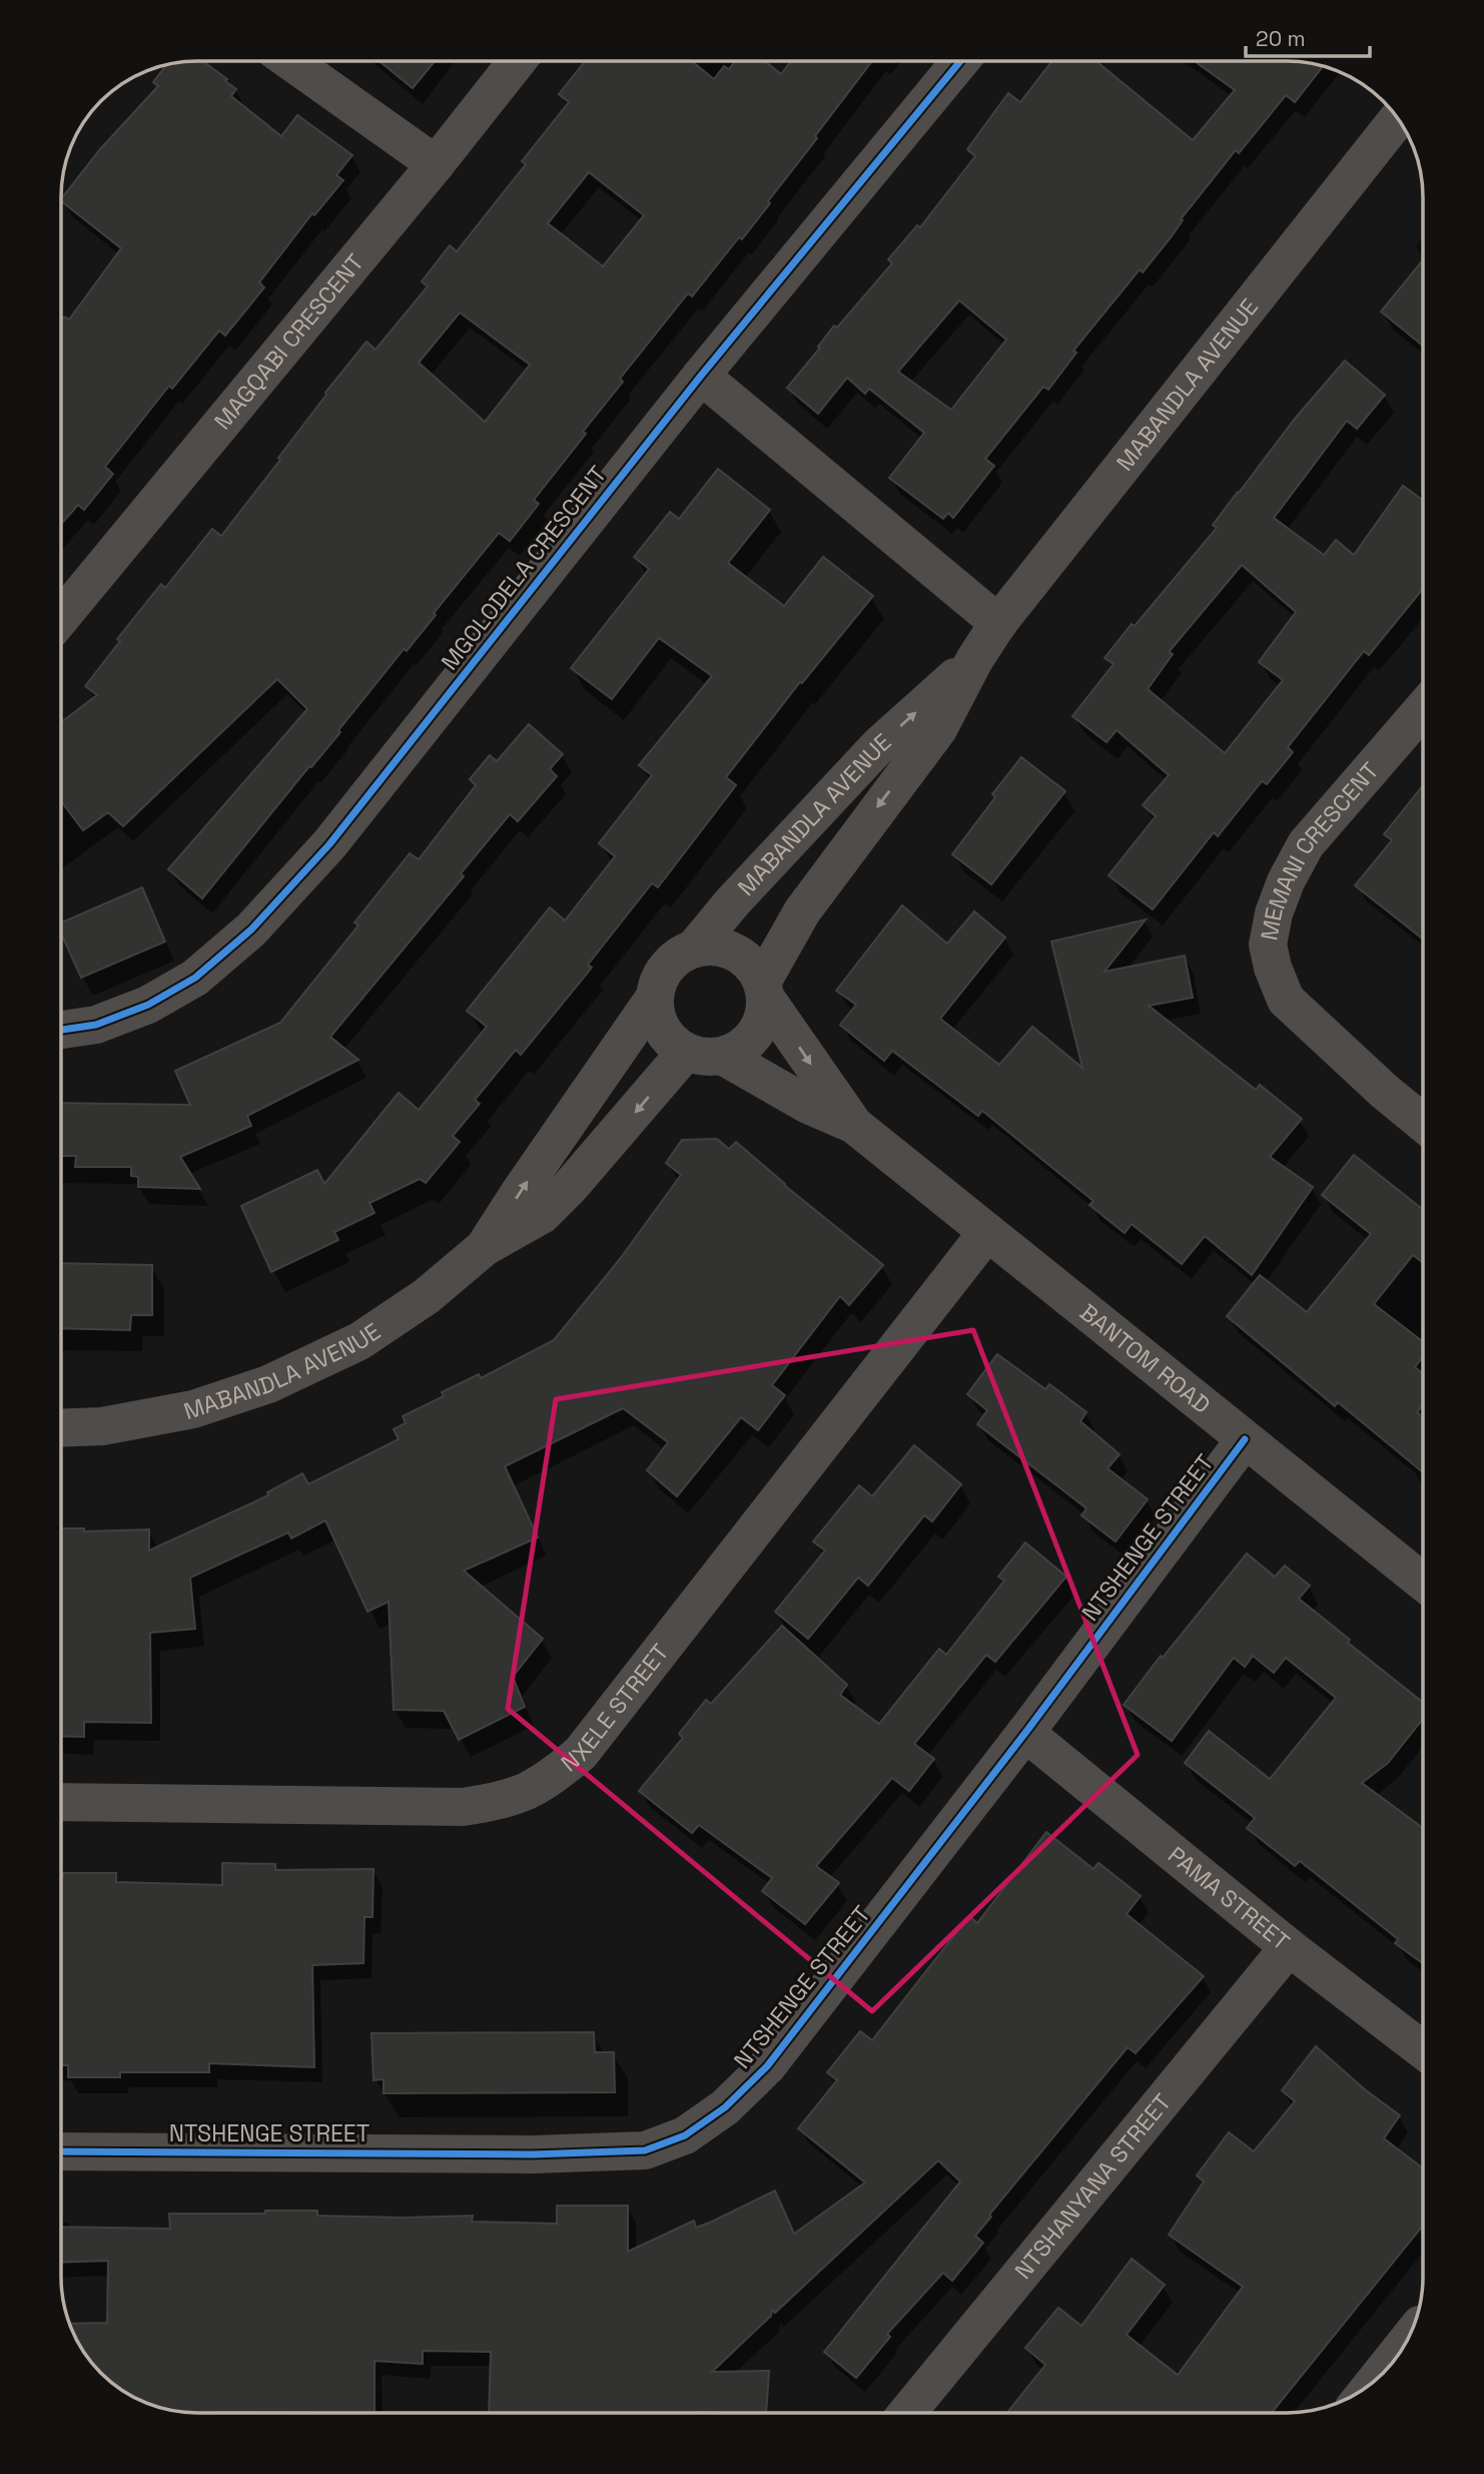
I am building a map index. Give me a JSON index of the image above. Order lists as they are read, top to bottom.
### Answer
{
  "streets": {
    "street": [
      "MAGQABI CRESCENT",
      "MABANDLA AVENUE",
      "MGOLODELA CRESCENT",
      "MEMANI CRESCENT",
      "BANTOM ROAD",
      "NTSHENGE STREET",
      "NXELE STREET",
      "PAMA STREET",
      "NTSHANYANA STREET"
    ]
  },
  "crossings": [
    ["MABANDLA AVENUE", "BANTOM ROAD"],
    ["BANTOM ROAD", "NTSHENGE STREET"],
    ["BANTOM ROAD", "NXELE STREET"],
    ["NTSHENGE STREET", "PAMA STREET"],
    ["PAMA STREET", "NTSHANYANA STREET"]
  ],
  "scale_bar": "20 m"
}
